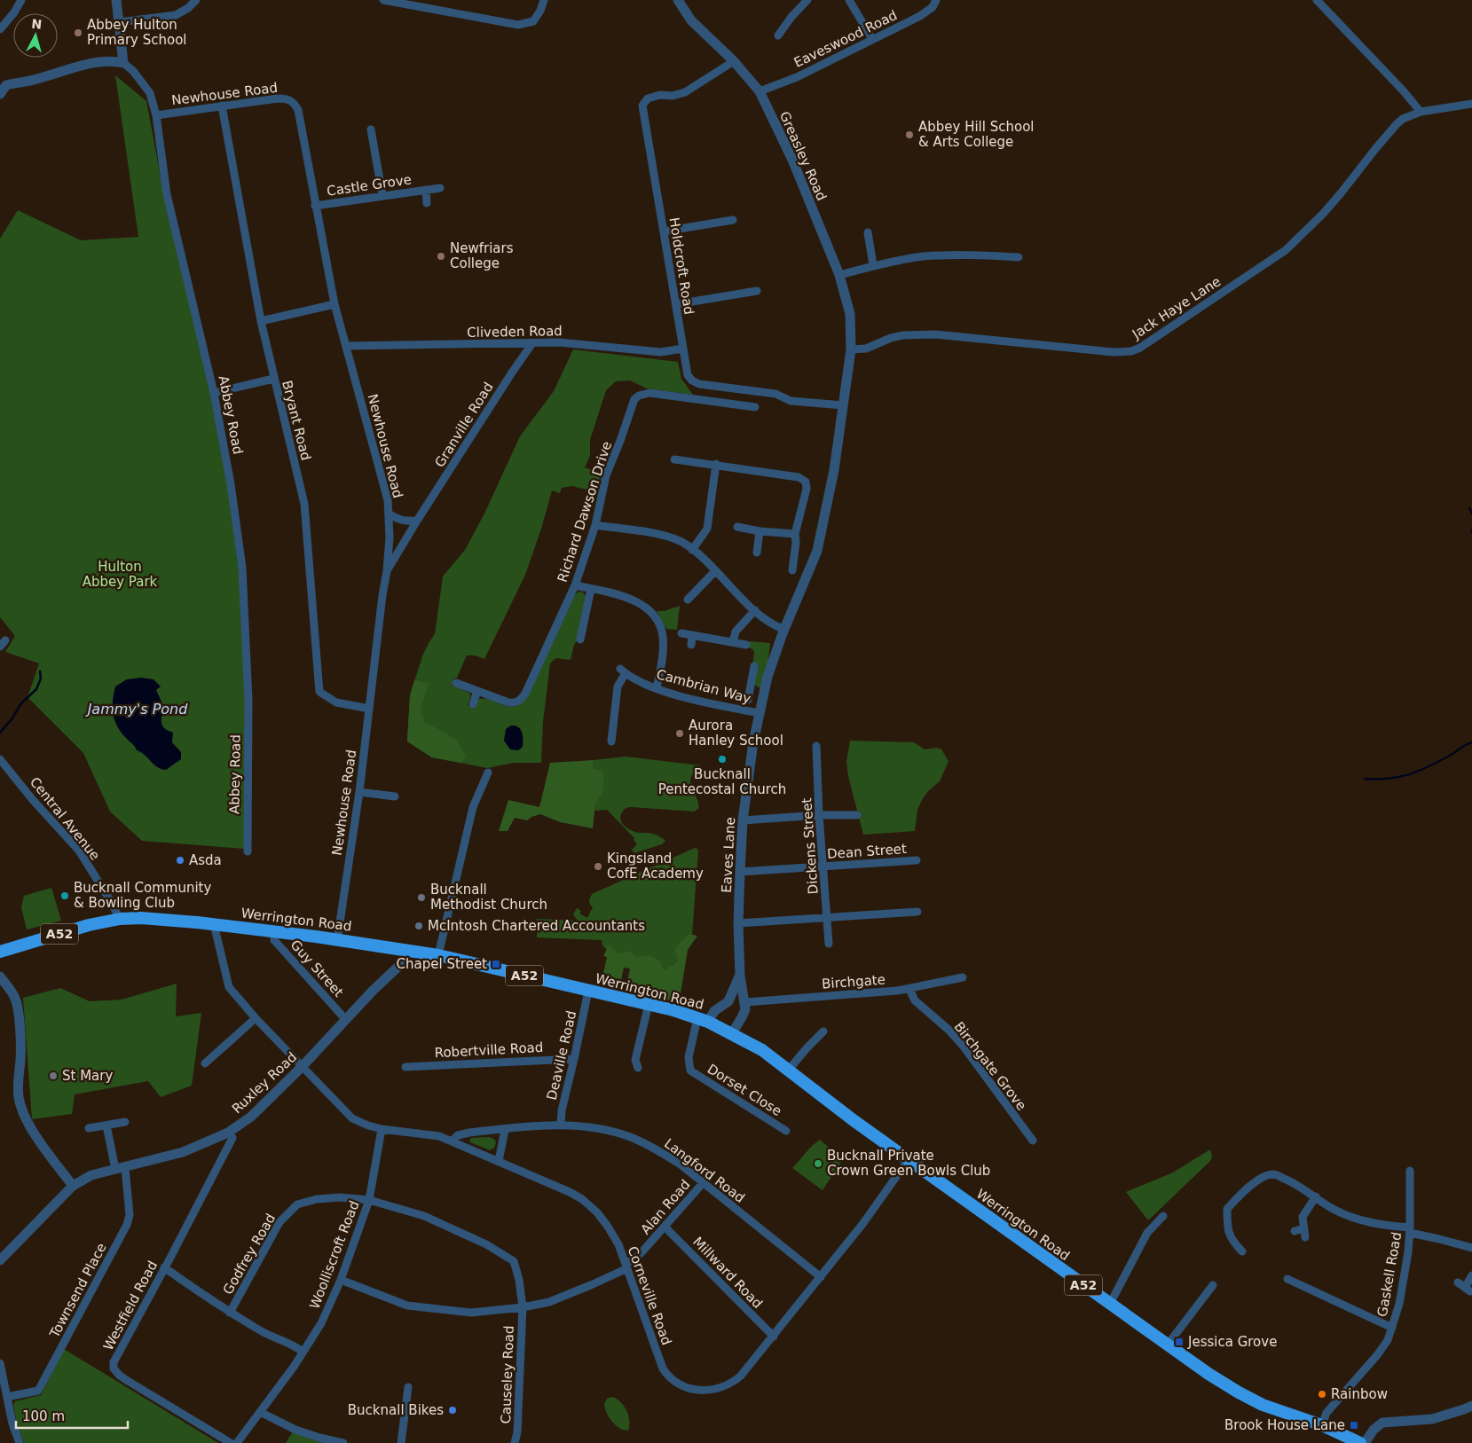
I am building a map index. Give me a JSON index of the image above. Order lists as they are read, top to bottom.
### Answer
{
  "streets": {
    "highway": ["Werrington Road", "A52"],
    "street": [
      "Eaveswood Road",
      "Newhouse Road",
      "Greasley Road",
      "Castle Grove",
      "Holdcroft Road",
      "Jack Haye Lane",
      "Cliveden Road",
      "Abbey Road",
      "Bryant Road",
      "Granville Road",
      "Richard Dawson Drive",
      "Cambrian Way",
      "Central Avenue",
      "Dickens Street",
      "Dean Street",
      "Eaves Lane",
      "Guy Street",
      "Birchgate",
      "Robertville Road",
      "Deaville Road",
      "Birchgate Grove",
      "Ruxley Road",
      "Dorset Close",
      "Langford Road",
      "Alan Road",
      "Godfrey Road",
      "Woolliscroft Road",
      "Millward Road",
      "Gaskell Road",
      "Townsend Place",
      "Corneville Road",
      "Westfield Road",
      "Causeley Road"
    ]
  },
  "crossings": [
    ["Eaveswood Road", "Greasley Road"],
    ["Newhouse Road", "Castle Grove"],
    ["Newhouse Road", "Cliveden Road"],
    ["Newhouse Road", "Abbey Road"],
    ["Newhouse Road", "Bryant Road"],
    ["Newhouse Road", "Granville Road"],
    ["Newhouse Road", "Werrington Road"],
    ["Greasley Road", "Holdcroft Road"],
    ["Greasley Road", "Jack Haye Lane"],
    ["Greasley Road", "Eaves Lane"],
    ["Holdcroft Road", "Cliveden Road"],
    ["Holdcroft Road", "Eaves Lane"],
    ["Cliveden Road", "Granville Road"],
    ["Cambrian Way", "Eaves Lane"],
    ["Central Avenue", "Werrington Road"],
    ["Dickens Street", "Dean Street"],
    ["Dean Street", "Eaves Lane"],
    ["Eaves Lane", "Werrington Road"],
    ["Eaves Lane", "Birchgate"],
    ["Eaves Lane", "Dorset Close"],
    ["Werrington Road", "A52"],
    ["Werrington Road", "Guy Street"],
    ["Werrington Road", "Deaville Road"],
    ["Werrington Road", "Ruxley Road"],
    ["Werrington Road", "Dorset Close"],
    ["Werrington Road", "Gaskell Road"],
    ["Werrington Road", "Corneville Road"],
    ["A52", "Gaskell Road"],
    ["Guy Street", "Ruxley Road"],
    ["Birchgate", "Birchgate Grove"],
    ["Robertville Road", "Deaville Road"],
    ["Deaville Road", "Langford Road"],
    ["Ruxley Road", "Townsend Place"],
    ["Ruxley Road", "Corneville Road"],
    ["Ruxley Road", "Westfield Road"],
    ["Langford Road", "Alan Road"],
    ["Langford Road", "Corneville Road"],
    ["Alan Road", "Godfrey Road"],
    ["Alan Road", "Woolliscroft Road"],
    ["Alan Road", "Millward Road"],
    ["Alan Road", "Corneville Road"],
    ["Alan Road", "Causeley Road"],
    ["Godfrey Road", "Woolliscroft Road"],
    ["Godfrey Road", "Causeley Road"],
    ["Woolliscroft Road", "Corneville Road"],
    ["Millward Road", "Corneville Road"]
  ],
  "water": ["Jammy's Pond"],
  "parks": ["Hulton Abbey Park"],
  "places": {
    "other": [
      "Abbey Hulton Primary School",
      "Abbey Hill School & Arts College",
      "Newfriars College",
      "Aurora Hanley School",
      "Bucknall Pentecostal Church",
      "Asda",
      "Kingsland CofE Academy",
      "Bucknall Community & Bowling Club",
      "Bucknall Methodist Church",
      "McIntosh Chartered Accountants",
      "St Mary",
      "Bucknall Private Crown Green Bowls Club",
      "Rainbow",
      "Bucknall Bikes"
    ],
    "transit": ["Chapel Street", "Jessica Grove", "Brook House Lane"]
  },
  "scale_bar": "100 m",
  "north": "top"
}
